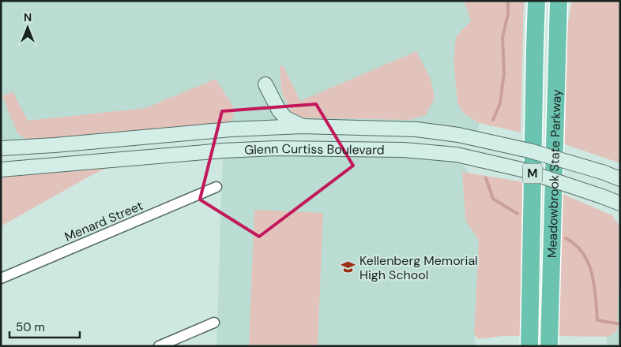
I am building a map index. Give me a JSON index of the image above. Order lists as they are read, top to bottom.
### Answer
{
  "streets": {
    "highway": ["M", "Meadowbrook State Parkway"],
    "main road": ["Glenn Curtiss Boulevard"],
    "street": ["Menard Street"]
  },
  "places": {
    "school or university": ["Kellenberg Memorial High School"]
  },
  "scale_bar": "50 m",
  "north": "top"
}
